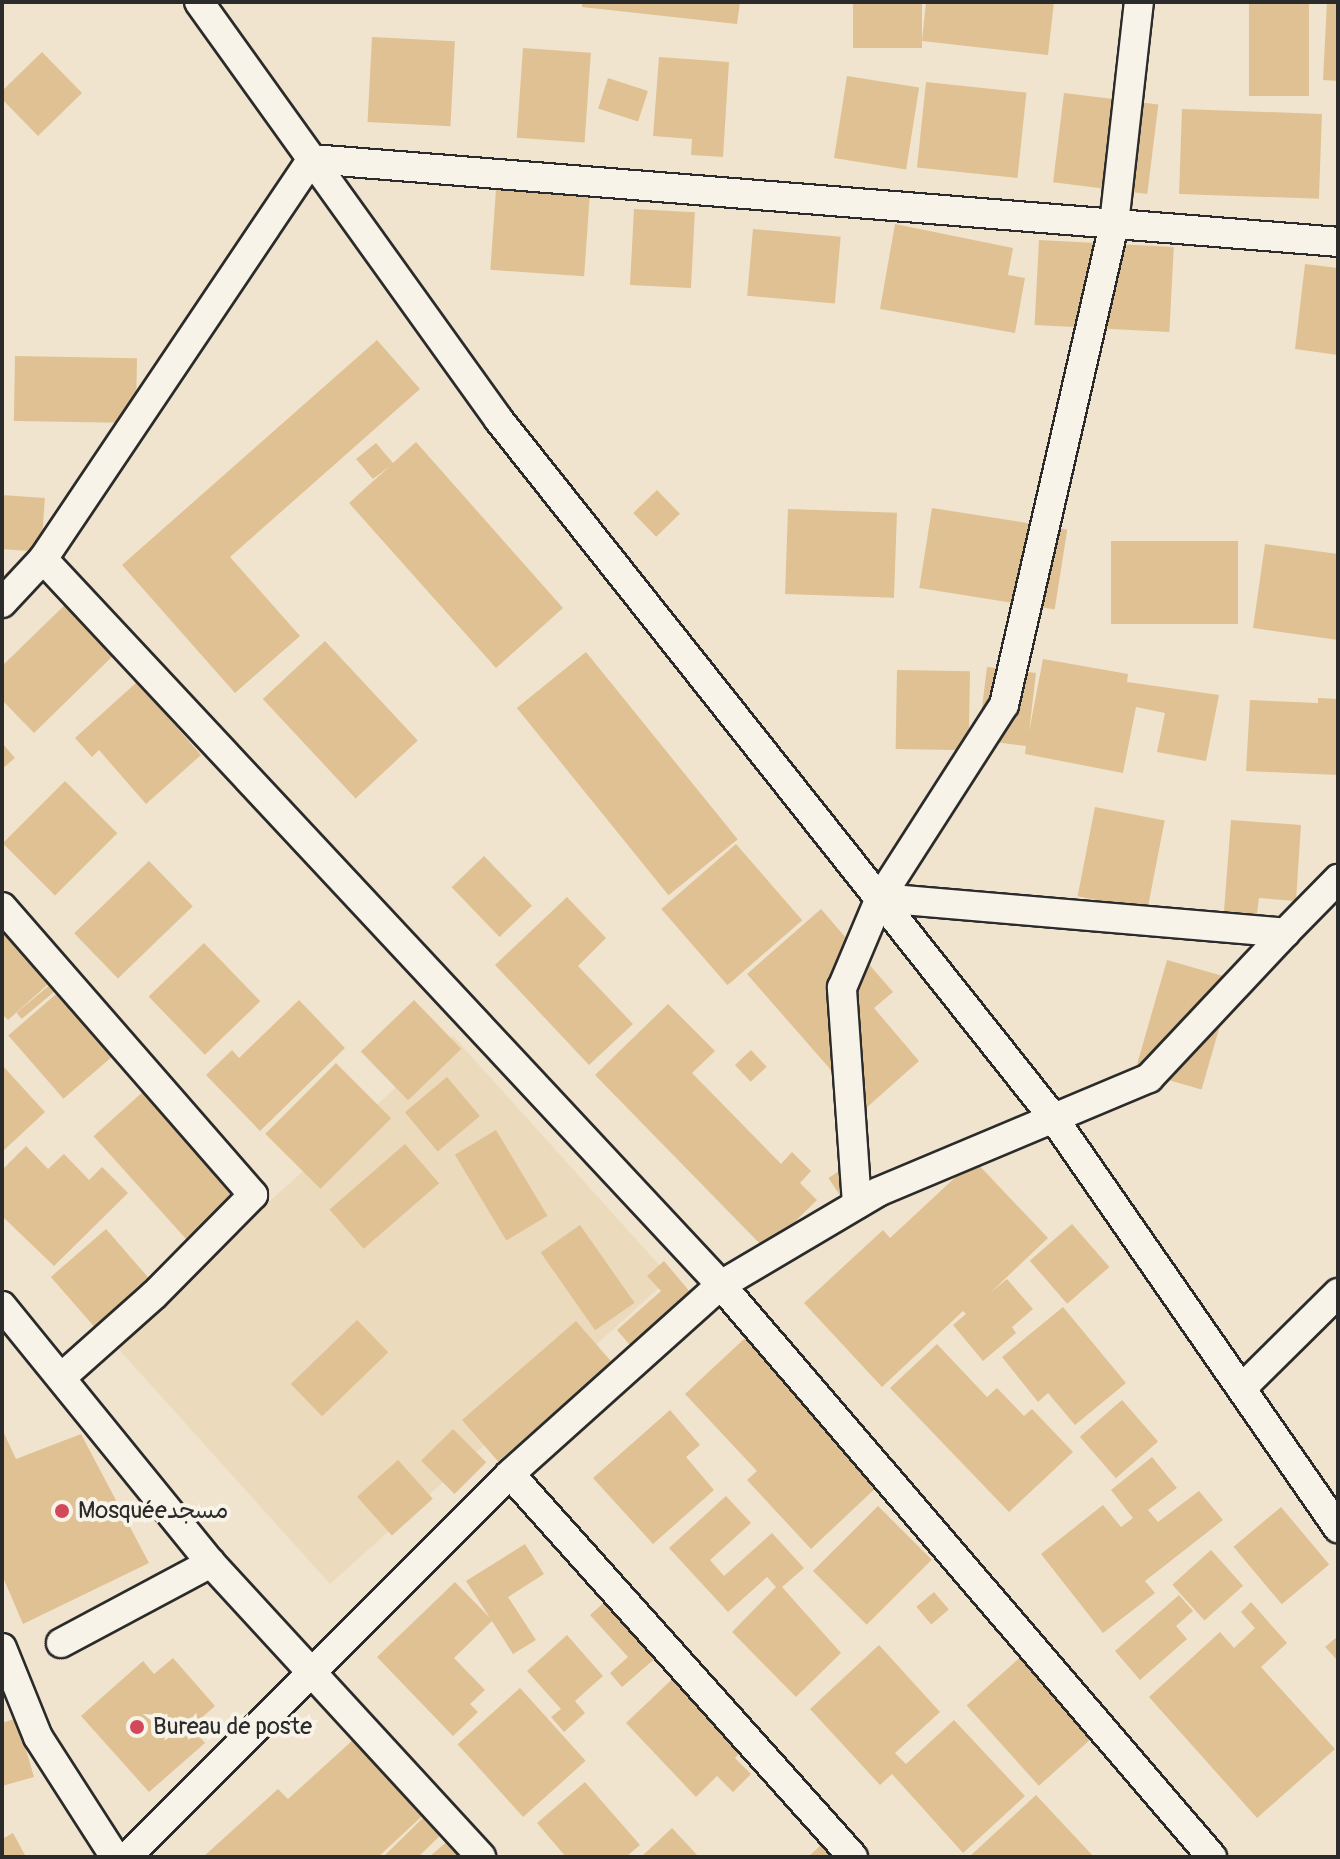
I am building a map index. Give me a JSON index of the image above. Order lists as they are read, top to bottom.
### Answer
{
  "places": ["Mosquéeمسجد", "Bureau de poste"]
}
